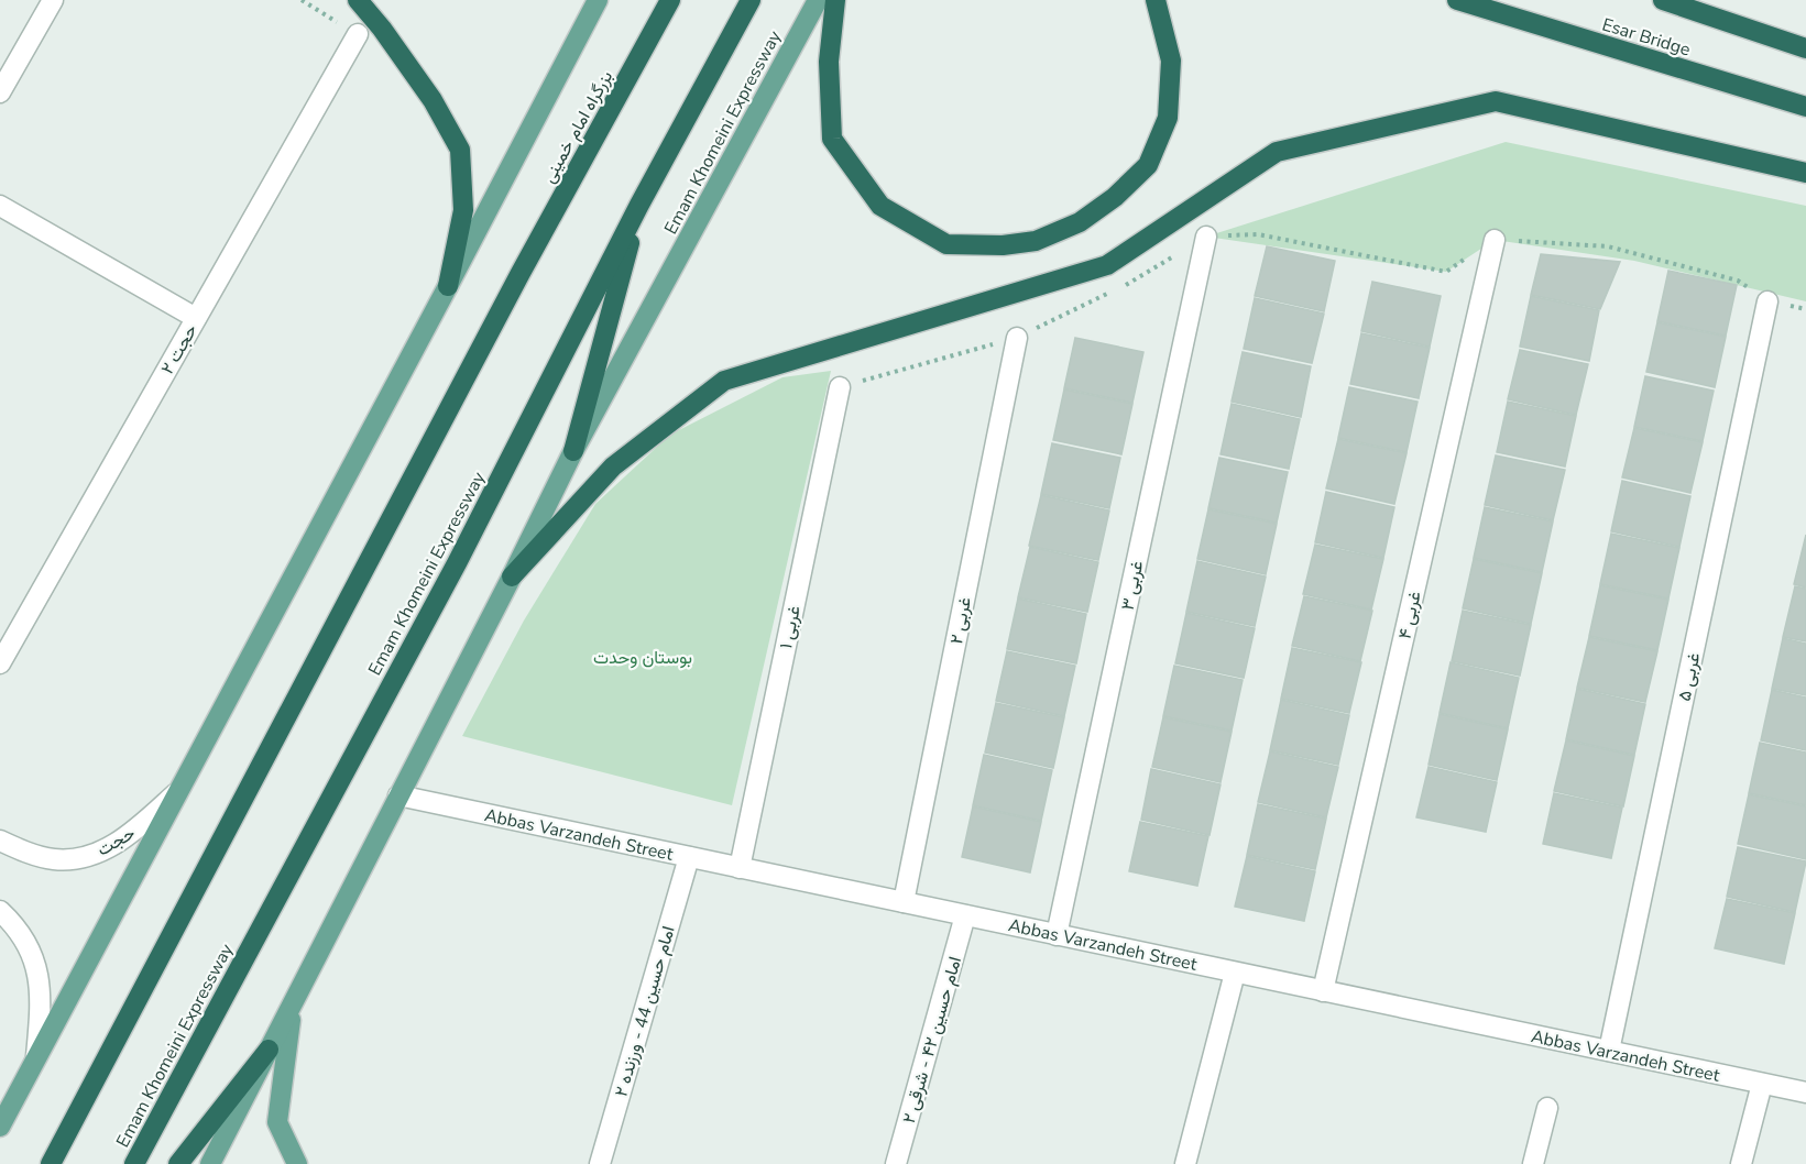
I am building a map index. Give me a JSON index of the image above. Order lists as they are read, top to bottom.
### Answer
{
  "streets": {
    "highway": ["Esar Bridge", "Emam Khomeini Expressway"],
    "street": [
      "حجت ۲",
      "غربی ۳",
      "غربی ۴",
      "غربی ۲",
      "غربی ۱",
      "غربی ۵",
      "Abbas Varzandeh Street",
      "حجت",
      "امام حسین 44 - ورزنده ۲",
      "امام حسین ۴۲ - شرقی ۲"
    ]
  },
  "crossings": [
    ["Emam Khomeini Expressway", "Abbas Varzandeh Street"],
    ["غربی ۳", "Abbas Varzandeh Street"],
    ["غربی ۴", "Abbas Varzandeh Street"],
    ["غربی ۲", "Abbas Varzandeh Street"],
    ["غربی ۱", "Abbas Varzandeh Street"],
    ["غربی ۵", "Abbas Varzandeh Street"],
    ["Abbas Varzandeh Street", "امام حسین 44 - ورزنده ۲"],
    ["Abbas Varzandeh Street", "امام حسین ۴۲ - شرقی ۲"]
  ],
  "parks": ["بوستان وحدت"]
}
